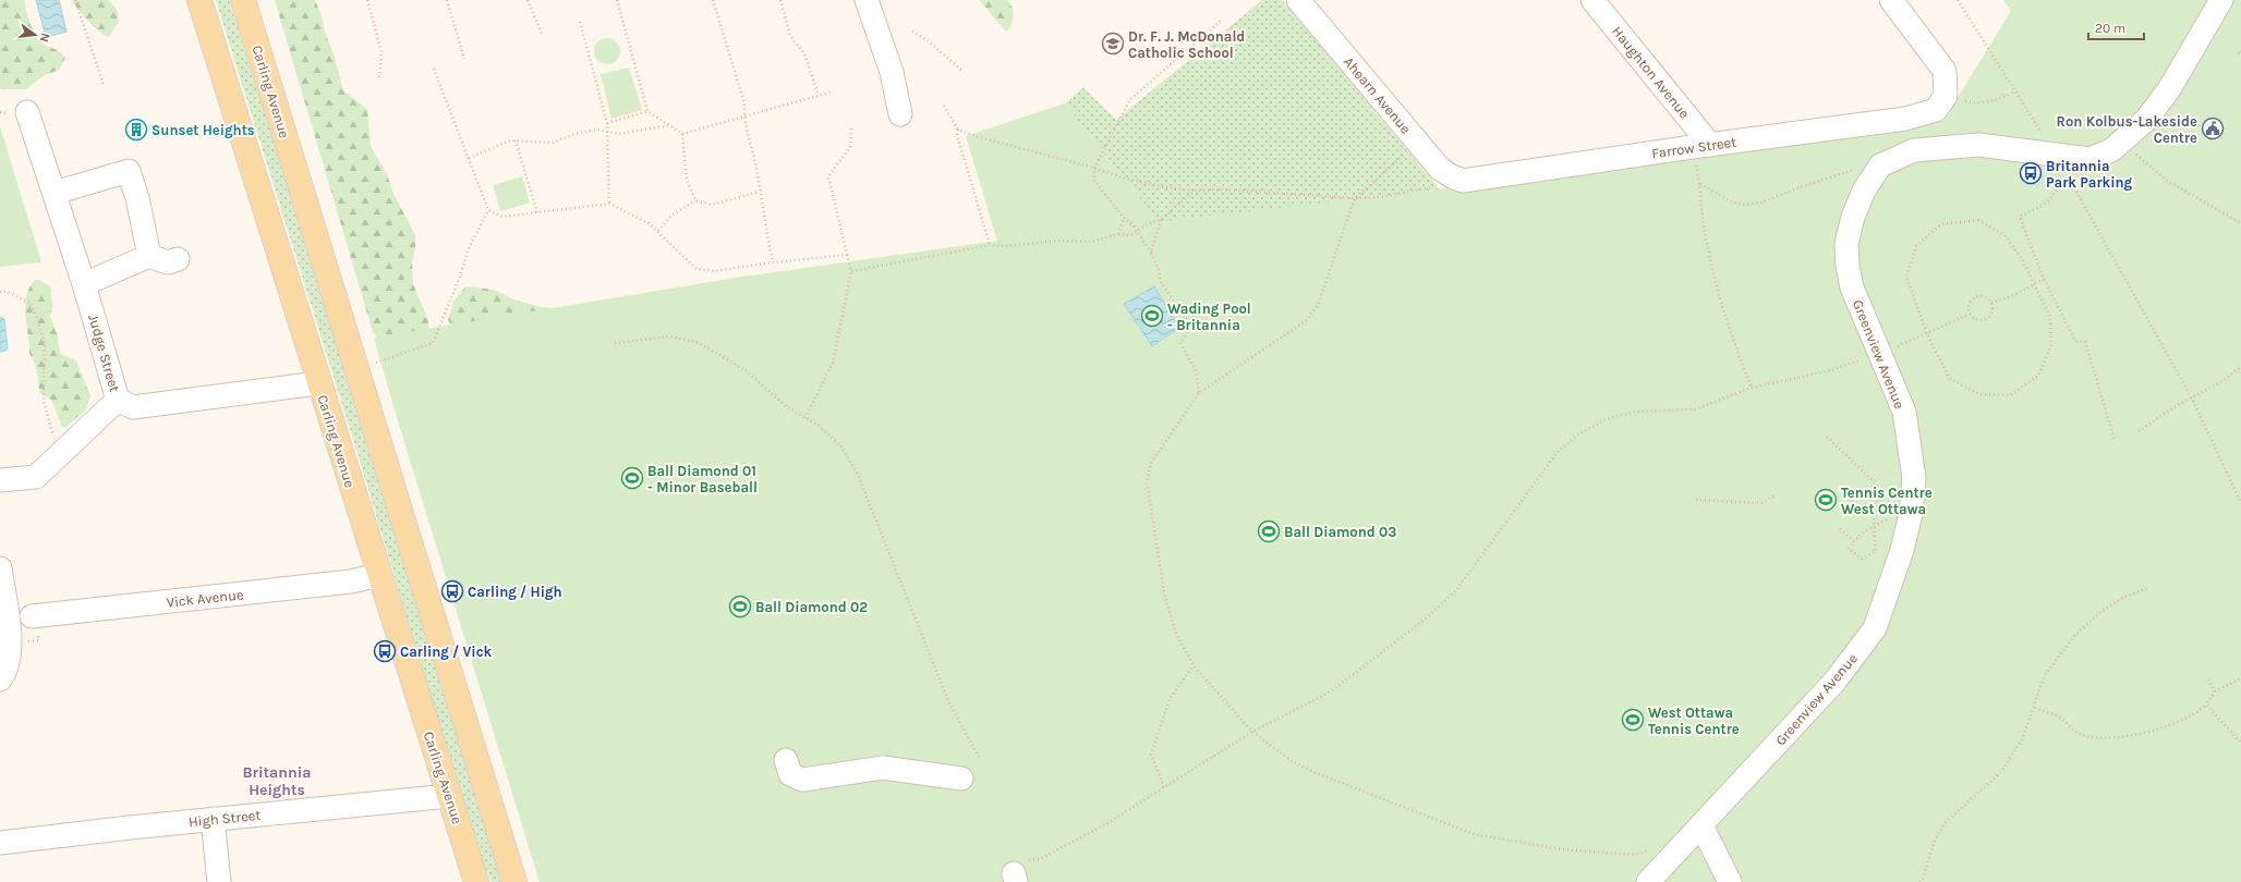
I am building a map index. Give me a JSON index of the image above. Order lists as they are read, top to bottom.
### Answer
{
  "streets": {
    "main road": ["Carling Avenue"],
    "street": [
      "Haughton Avenue",
      "Ahearn Avenue",
      "Farrow Street",
      "Judge Street",
      "Greenview Avenue",
      "Vick Avenue",
      "High Street"
    ]
  },
  "crossings": [
    ["Haughton Avenue", "Farrow Street"],
    ["Carling Avenue", "Judge Street"],
    ["Carling Avenue", "Vick Avenue"],
    ["Carling Avenue", "High Street"],
    ["Ahearn Avenue", "Farrow Street"]
  ],
  "districts": ["Britannia Heights"],
  "places": {
    "school or university": ["Dr. F. J. McDonald Catholic School"],
    "public building": ["Ron Kolbus-Lakeside Centre"],
    "building": ["Sunset Heights"],
    "bus stop": ["Britannia Park Parking", "Carling / High", "Carling / Vick"],
    "sports": [
      "Wading Pool - Britannia",
      "Ball Diamond 01 - Minor Baseball",
      "Tennis Centre West Ottawa",
      "Ball Diamond 03",
      "Ball Diamond 02",
      "West Ottawa Tennis Centre"
    ]
  },
  "scale_bar": "20 m",
  "north": "right"
}
